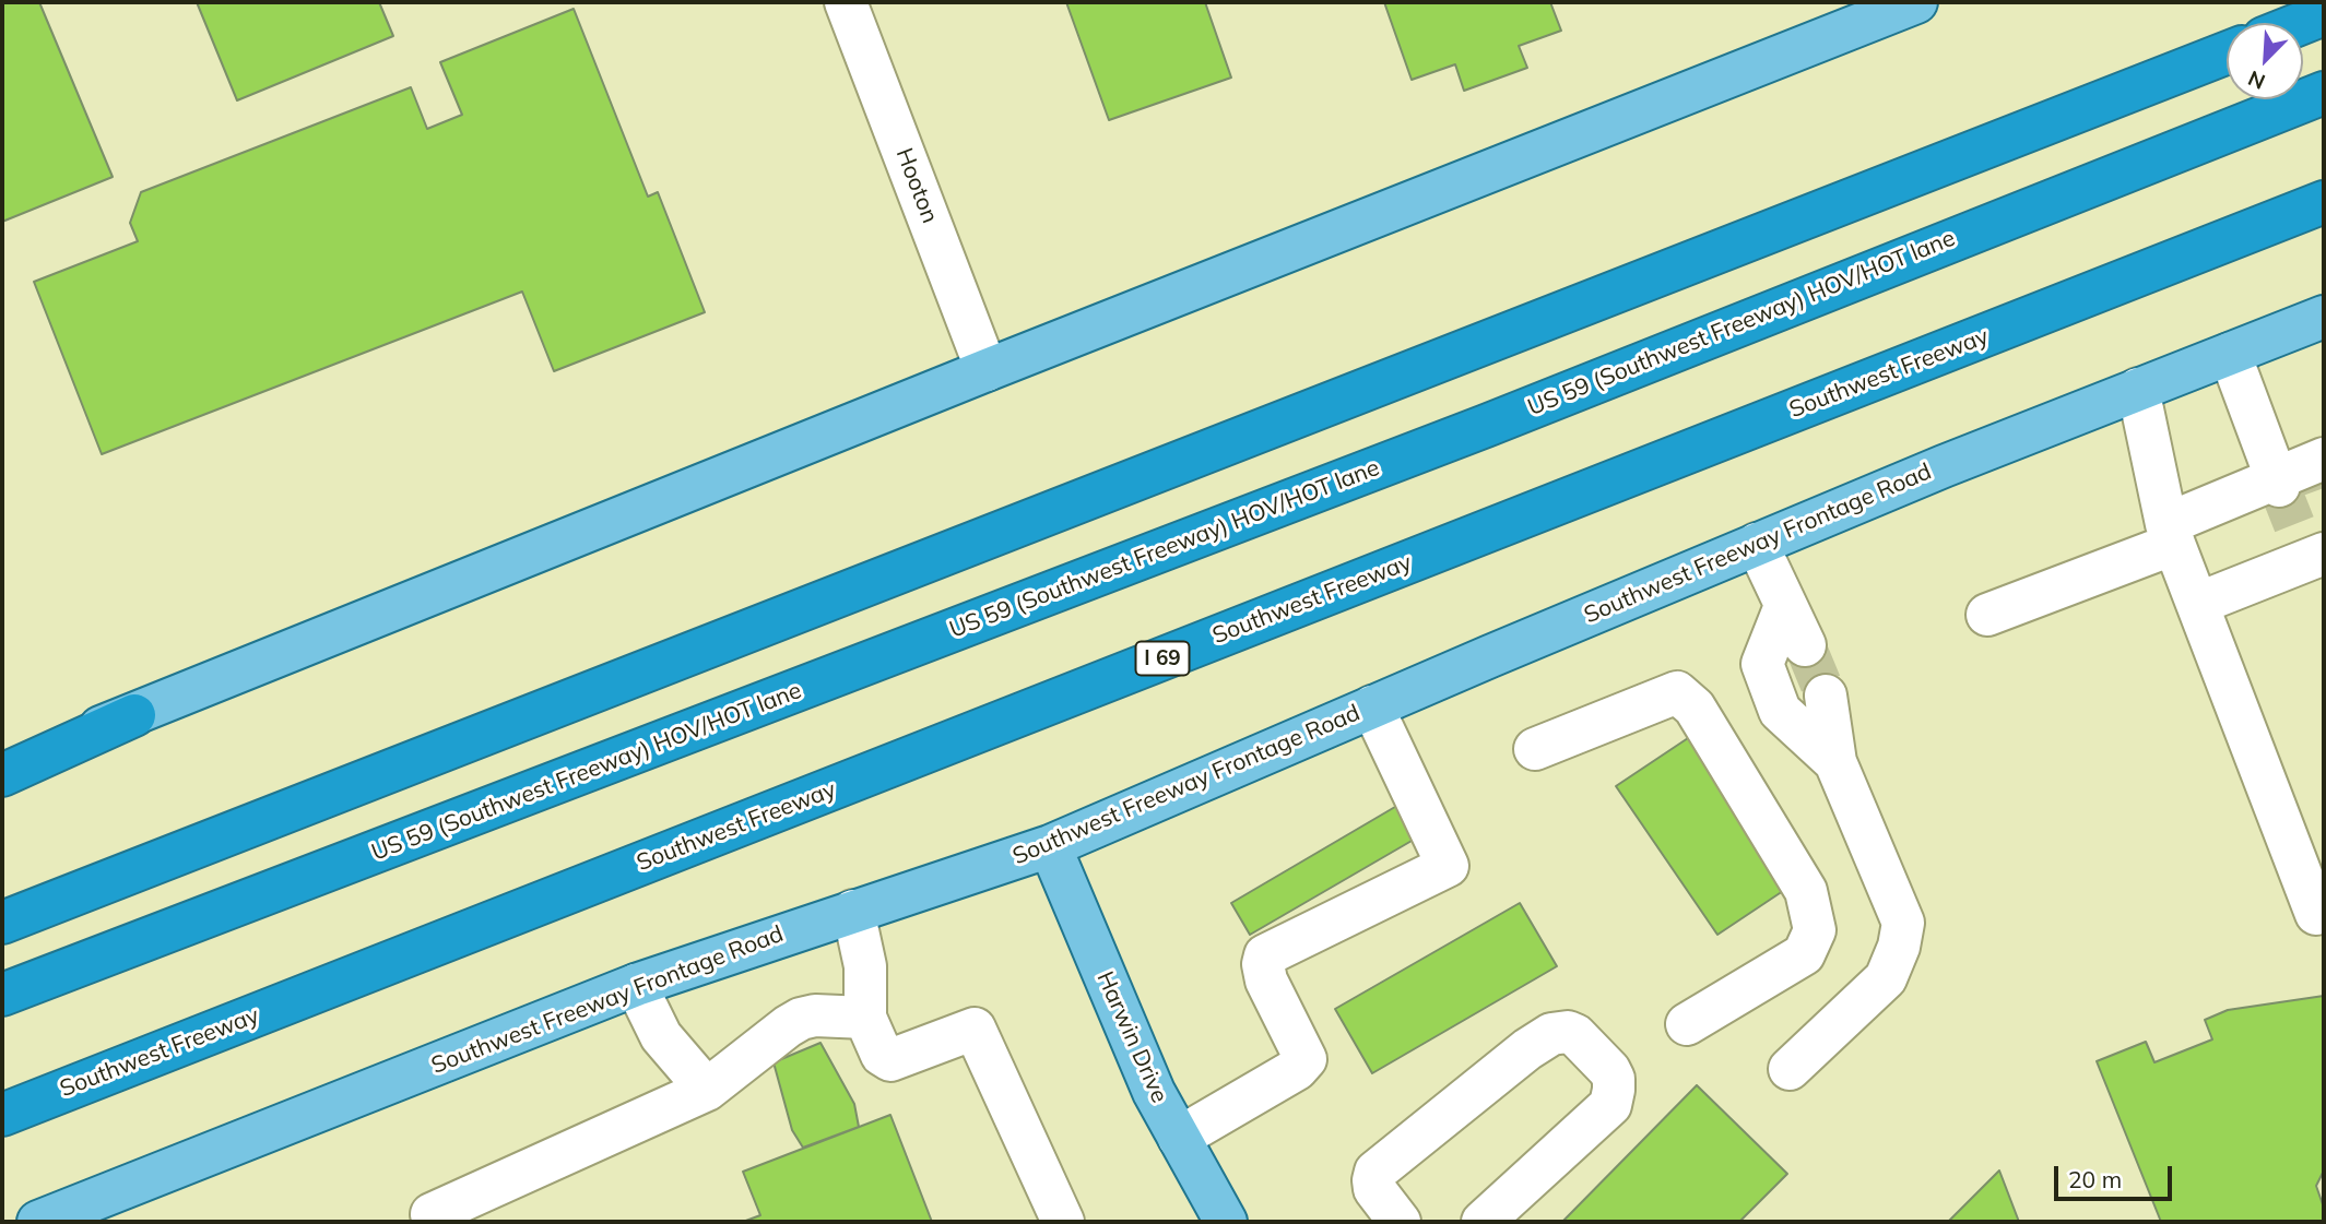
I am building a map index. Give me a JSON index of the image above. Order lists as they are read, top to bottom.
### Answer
{
  "streets": {
    "highway": ["US 59 (Southwest Freeway) HOV/HOT lane", "Southwest Freeway", "I 69"],
    "main road": ["Southwest Freeway Frontage Road", "Harwin Drive"],
    "street": ["Hooton"]
  },
  "crossings": [
    ["Southwest Freeway Frontage Road", "Harwin Drive"]
  ],
  "scale_bar": "20 m",
  "north": "bottom left"
}
